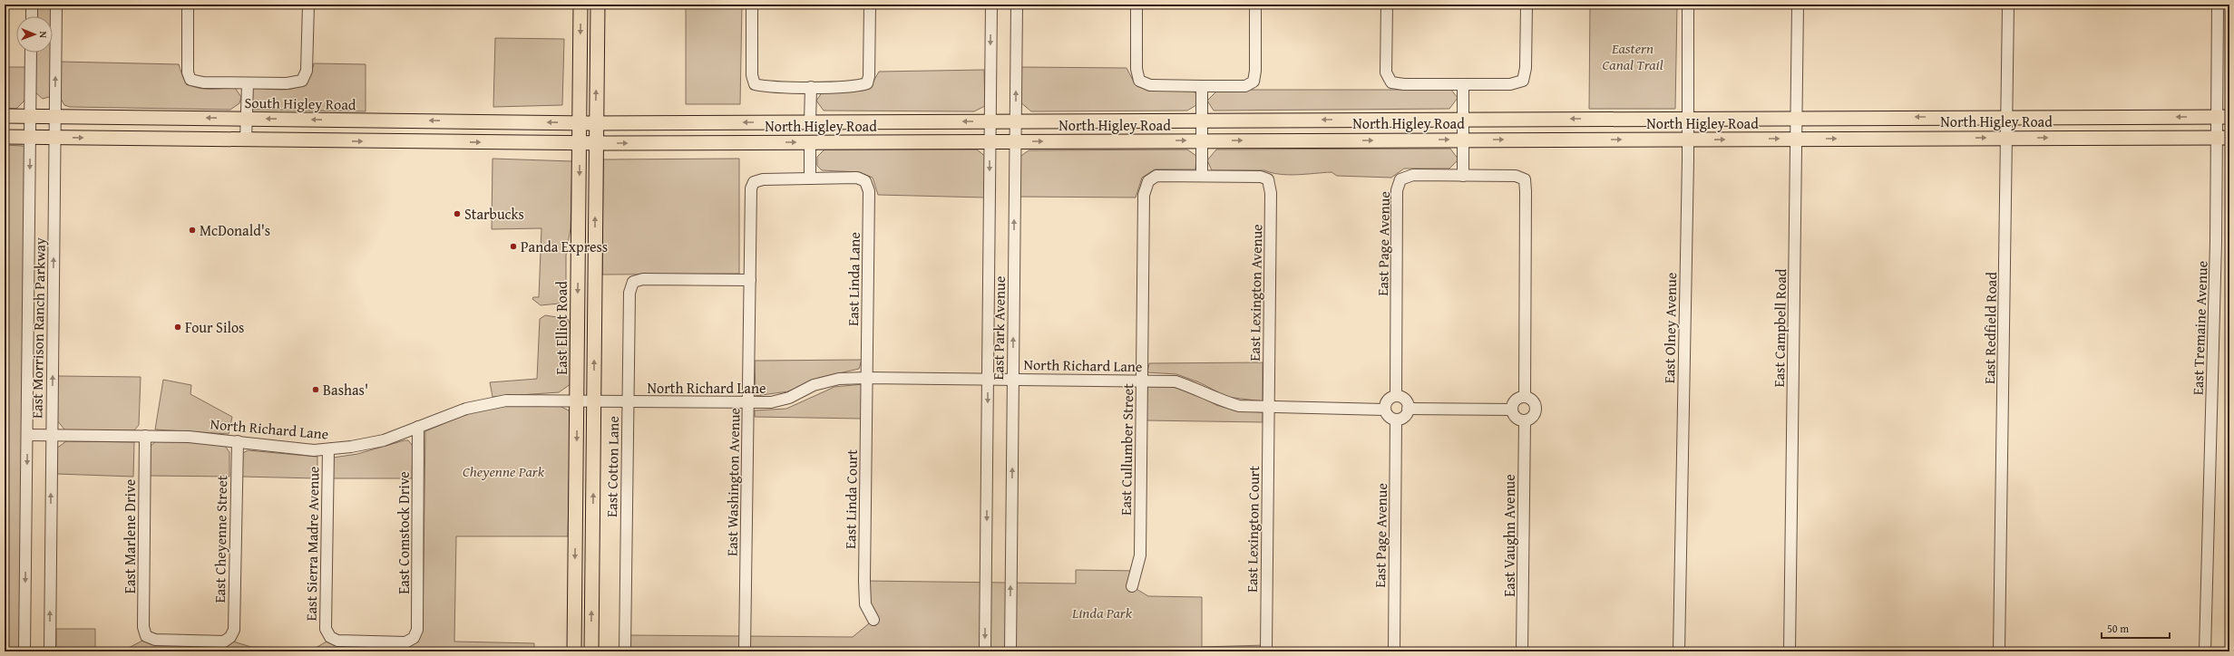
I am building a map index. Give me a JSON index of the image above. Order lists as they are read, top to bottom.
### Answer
{
  "streets": {
    "main road": ["South Higley Road", "North Higley Road", "East Elliot Road"],
    "street": [
      "East Page Avenue",
      "East Linda Lane",
      "East Lexington Avenue",
      "East Morrison Ranch Parkway",
      "East Park Avenue",
      "East Olney Avenue",
      "East Campbell Road",
      "East Redfield Road",
      "East Tremaine Avenue",
      "North Richard Lane",
      "East Cullumber Street",
      "East Cotton Lane",
      "East Washington Avenue",
      "East Linda Court",
      "East Lexington Court",
      "East Comstock Drive",
      "East Vaughn Avenue",
      "East Marlene Drive",
      "East Cheyenne Street",
      "East Sierra Madre Avenue"
    ]
  },
  "crossings": [
    ["South Higley Road", "North Higley Road"],
    ["South Higley Road", "East Morrison Ranch Parkway"],
    ["South Higley Road", "East Elliot Road"],
    ["North Higley Road", "East Elliot Road"],
    ["North Higley Road", "East Park Avenue"],
    ["North Higley Road", "East Olney Avenue"],
    ["North Higley Road", "East Campbell Road"],
    ["North Higley Road", "East Redfield Road"],
    ["North Higley Road", "East Tremaine Avenue"],
    ["East Page Avenue", "North Richard Lane"],
    ["East Linda Lane", "North Richard Lane"],
    ["East Linda Lane", "East Washington Avenue"],
    ["East Linda Lane", "East Linda Court"],
    ["East Lexington Avenue", "North Richard Lane"],
    ["East Lexington Avenue", "East Cullumber Street"],
    ["East Lexington Avenue", "East Lexington Court"],
    ["East Morrison Ranch Parkway", "North Richard Lane"],
    ["East Elliot Road", "North Richard Lane"],
    ["East Park Avenue", "North Richard Lane"],
    ["North Richard Lane", "East Cullumber Street"],
    ["North Richard Lane", "East Cotton Lane"],
    ["North Richard Lane", "East Washington Avenue"],
    ["North Richard Lane", "East Linda Court"],
    ["North Richard Lane", "East Lexington Court"],
    ["North Richard Lane", "East Comstock Drive"],
    ["North Richard Lane", "East Marlene Drive"],
    ["North Richard Lane", "East Cheyenne Street"],
    ["North Richard Lane", "East Sierra Madre Avenue"],
    ["East Cotton Lane", "East Washington Avenue"],
    ["East Comstock Drive", "East Sierra Madre Avenue"],
    ["East Marlene Drive", "East Cheyenne Street"]
  ],
  "parks": ["Eastern Canal Trail", "Cheyenne Park", "Linda Park"],
  "places": [
    "Starbucks",
    "McDonald's",
    "Panda Express",
    "Four Silos",
    "Bashas'"
  ],
  "scale_bar": "50 m",
  "north": "right"
}
